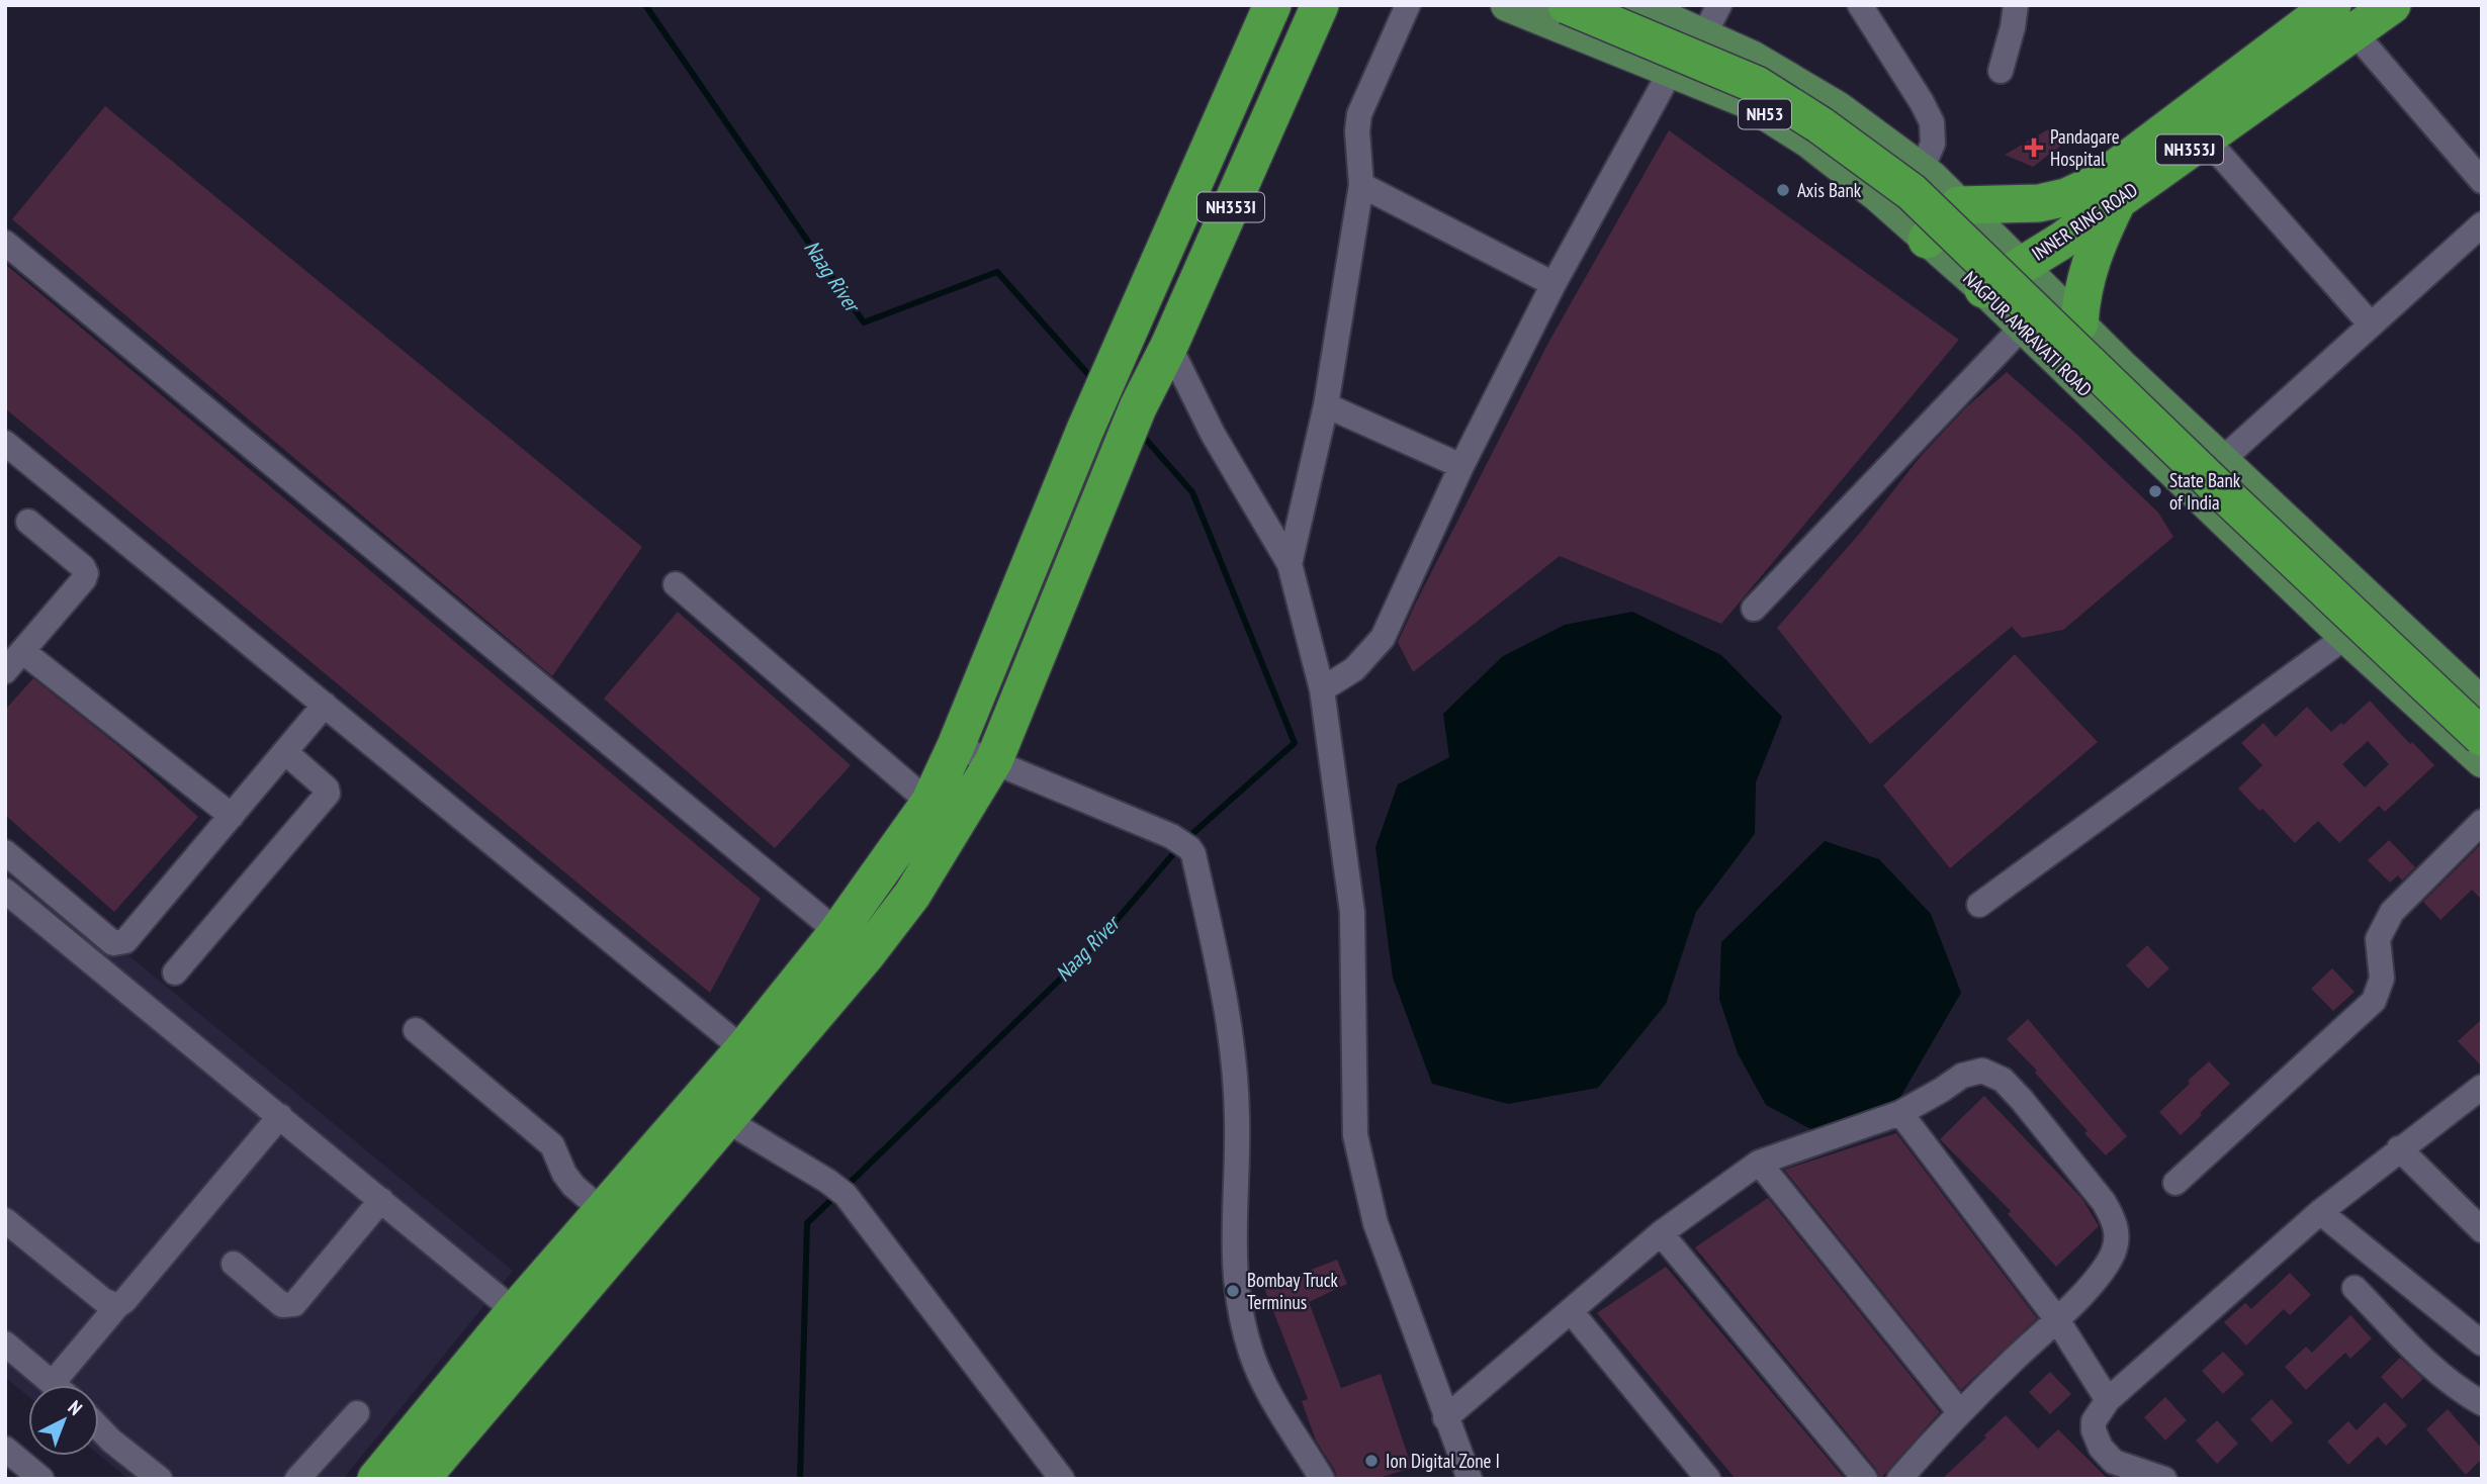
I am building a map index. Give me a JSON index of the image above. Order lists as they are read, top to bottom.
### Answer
{
  "streets": {
    "highway": ["NH353J", "NH353I", "INNER RING ROAD"],
    "main road": ["NH53", "NAGPUR AMRAVATI ROAD"]
  },
  "crossings": [
    ["NH53", "INNER RING ROAD"],
    ["INNER RING ROAD", "NAGPUR AMRAVATI ROAD"]
  ],
  "water": ["Naag River"],
  "places": {
    "health": ["Pandagare Hospital"],
    "other": [
      "Axis Bank",
      "State Bank of India",
      "Bombay Truck Terminus",
      "Ion Digital Zone I"
    ]
  },
  "north": "top right"
}
